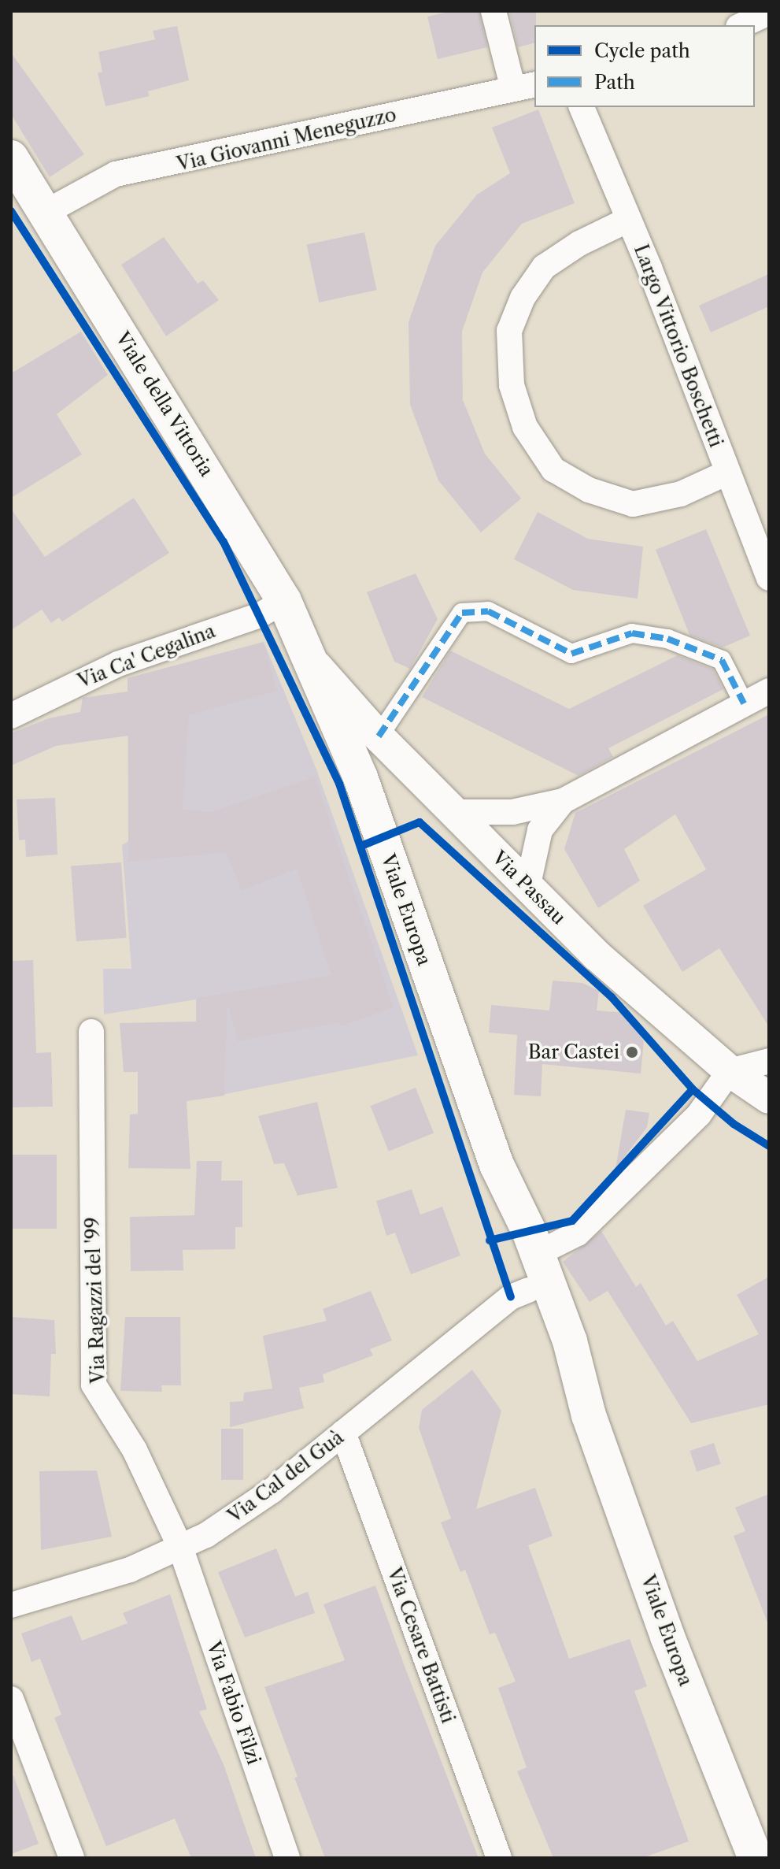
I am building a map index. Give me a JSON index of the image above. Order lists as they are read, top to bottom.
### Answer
{
  "streets": {
    "main road": ["Viale della Vittoria", "Viale Europa"],
    "street": [
      "Via Giovanni Meneguzzo",
      "Largo Vittorio Boschetti",
      "Via Ca' Cegalina",
      "Via Passau",
      "Via Ragazzi del '99",
      "Via Cal del Guà",
      "Via Cesare Battisti",
      "Via Fabio Filzi"
    ]
  },
  "crossings": [
    ["Via Giovanni Meneguzzo", "Viale della Vittoria"],
    ["Viale della Vittoria", "Via Ca' Cegalina"],
    ["Viale della Vittoria", "Via Passau"],
    ["Viale della Vittoria", "Viale Europa"],
    ["Via Passau", "Viale Europa"],
    ["Viale Europa", "Via Cal del Guà"],
    ["Via Ragazzi del '99", "Via Cal del Guà"],
    ["Via Ragazzi del '99", "Via Fabio Filzi"],
    ["Via Cal del Guà", "Via Cesare Battisti"],
    ["Via Cal del Guà", "Via Fabio Filzi"]
  ],
  "places": ["Bar Castei"],
  "legend": ["Cycle path", "Path"]
}
